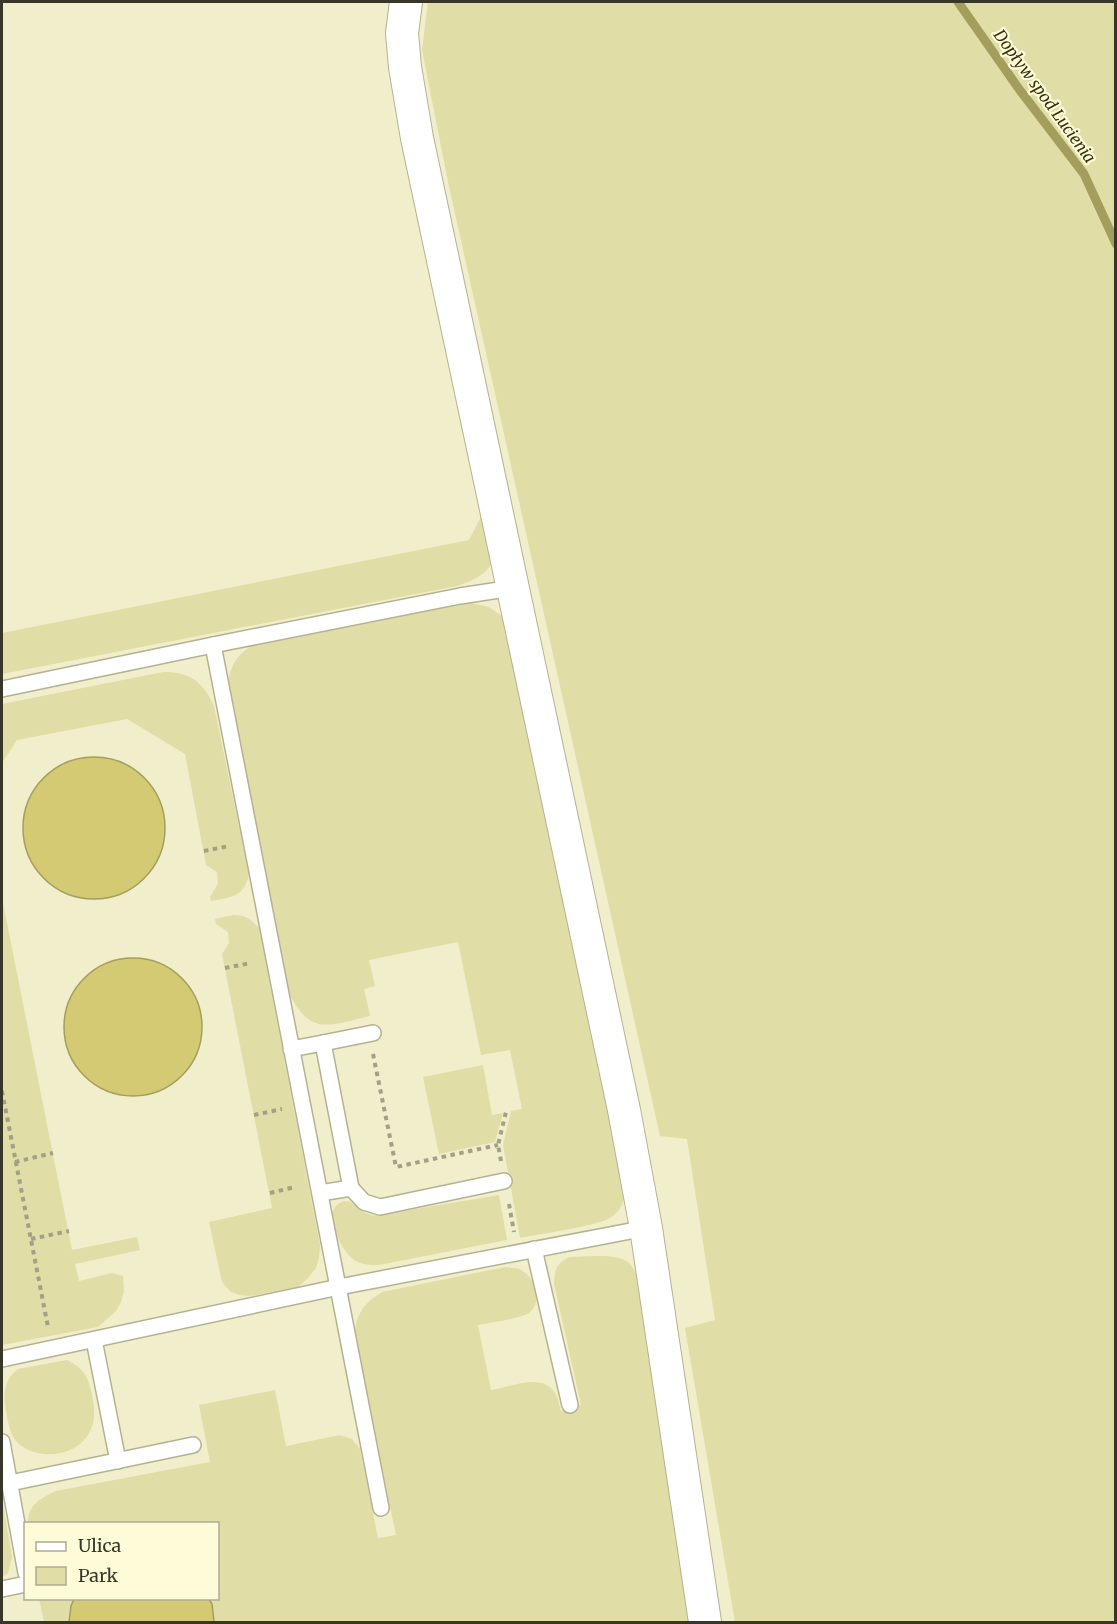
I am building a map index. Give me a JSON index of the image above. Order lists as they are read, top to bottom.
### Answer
{
  "water": ["Dopływ spod Lucienia"],
  "legend": ["Ulica", "Park"]
}
